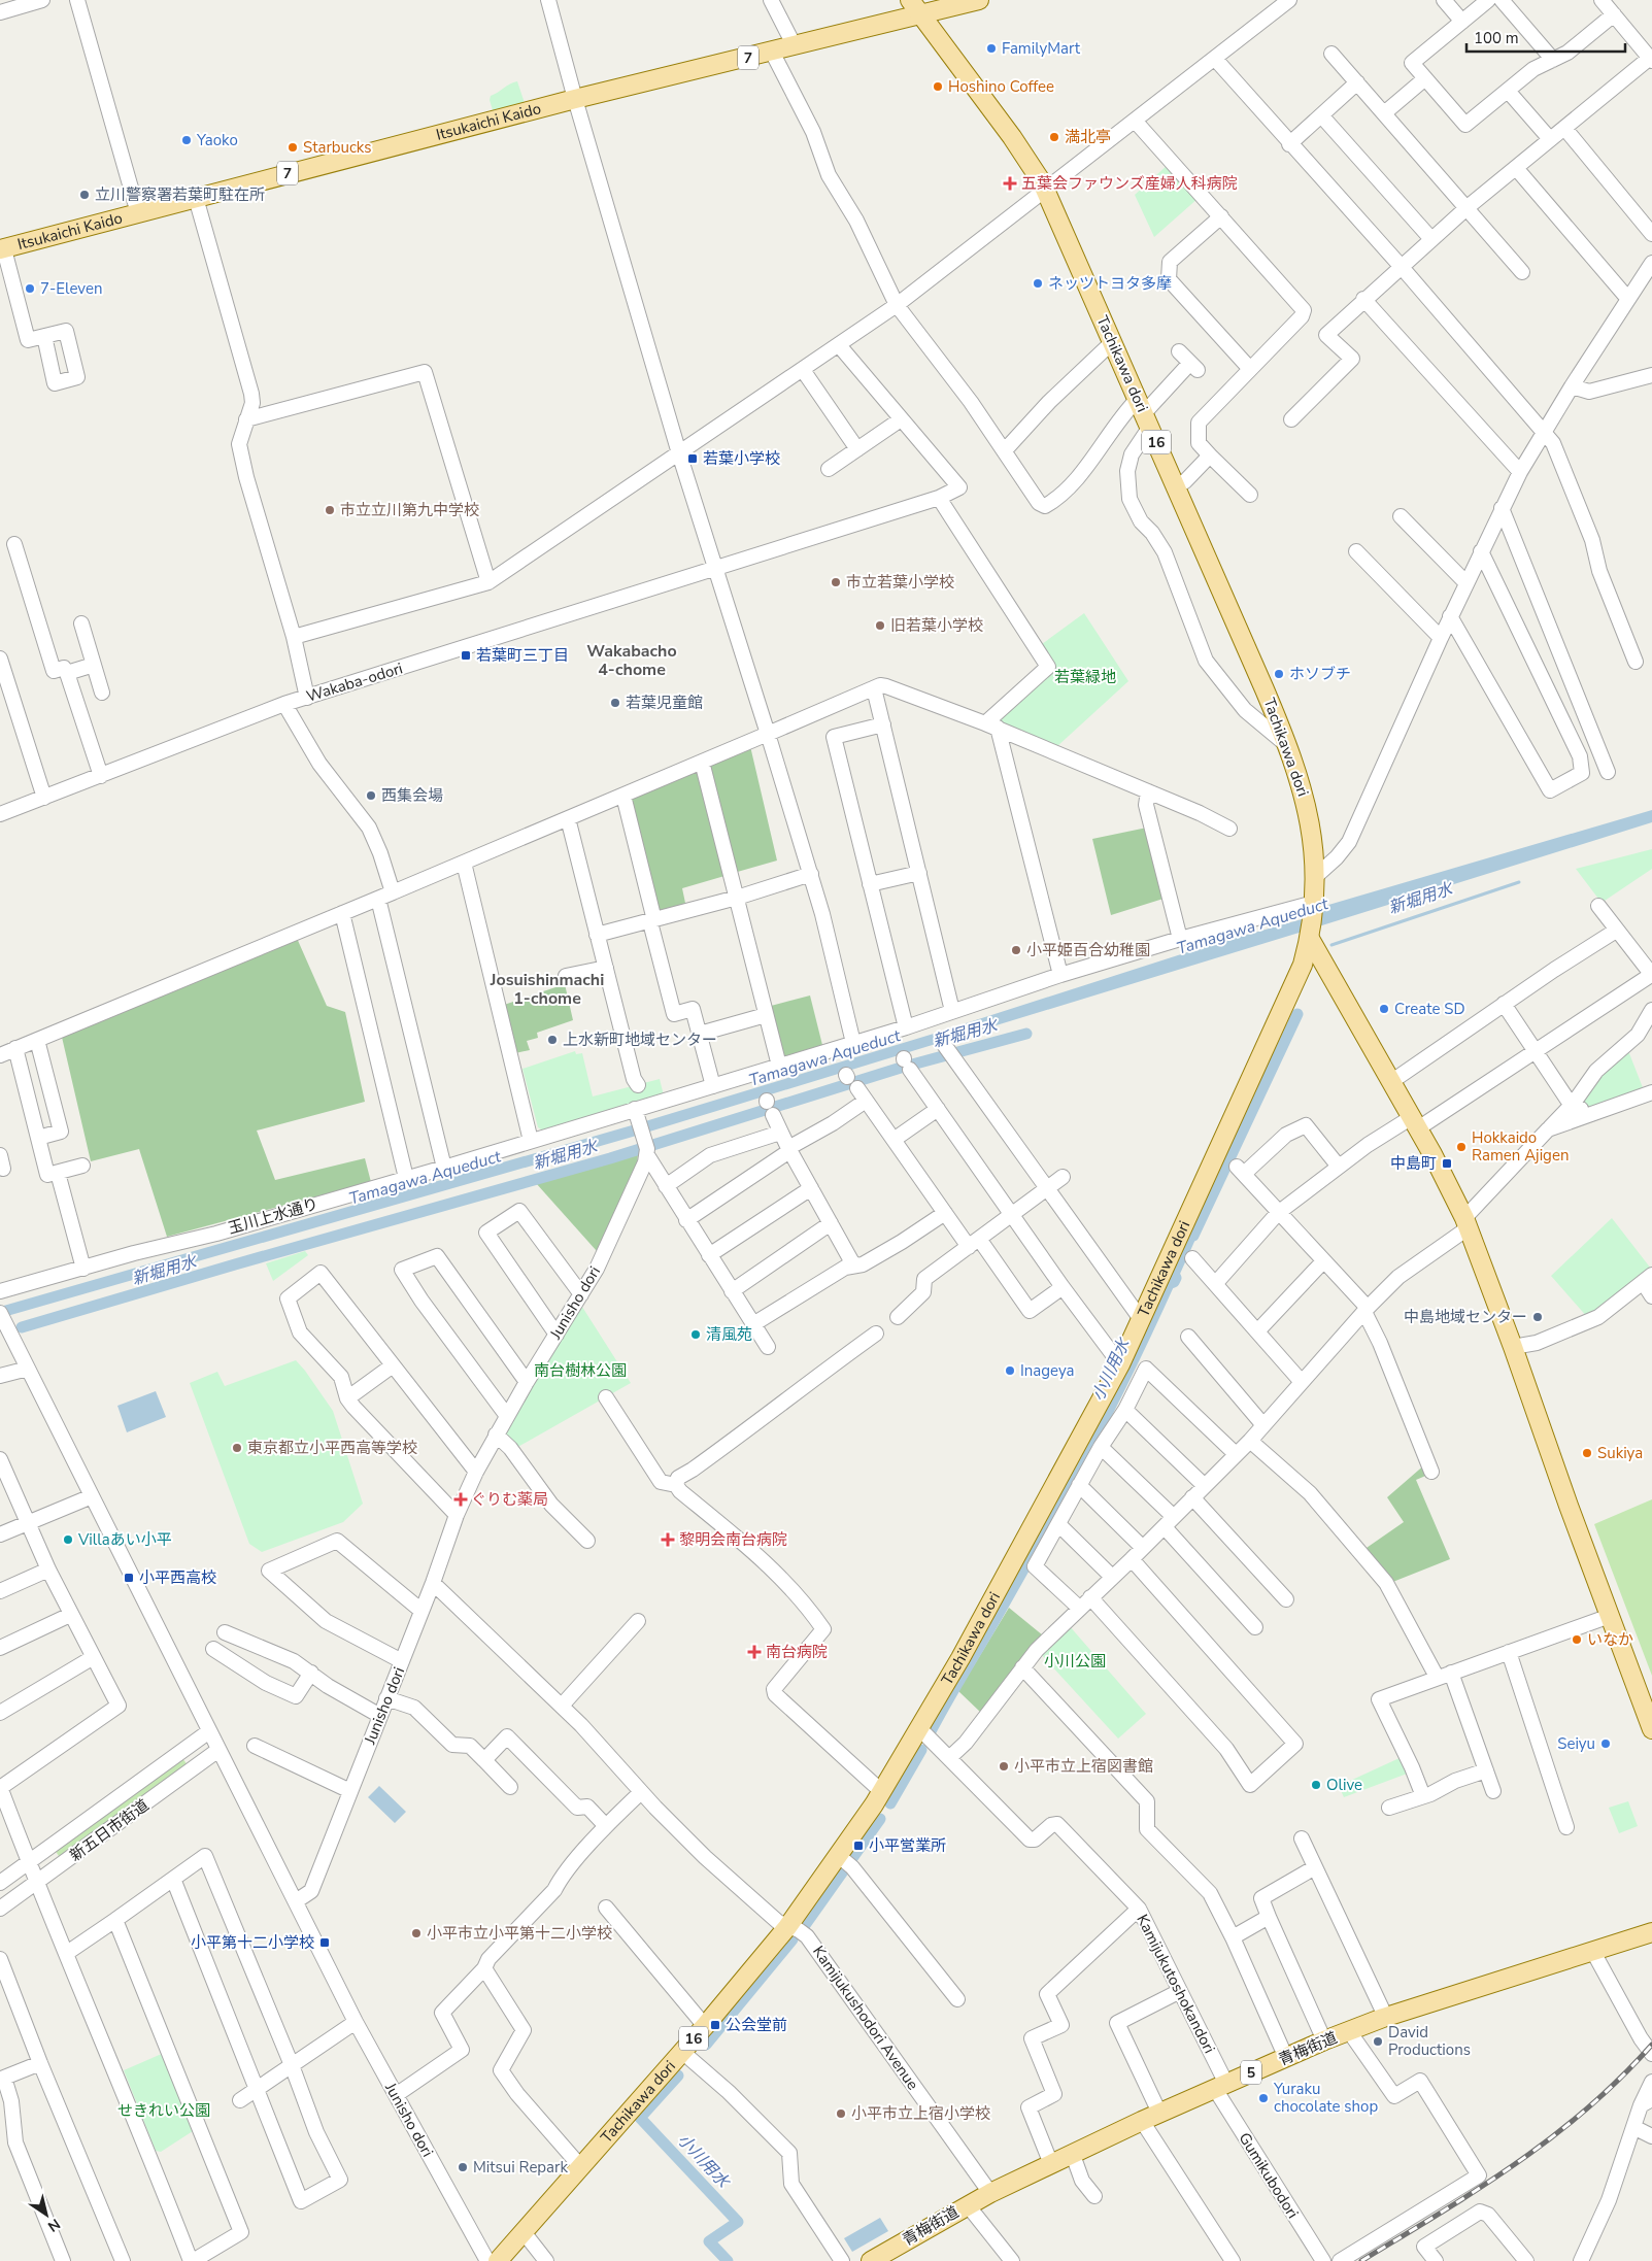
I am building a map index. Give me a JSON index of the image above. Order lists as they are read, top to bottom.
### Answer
{
  "streets": {
    "main road": [
      "7",
      "Itsukaichi Kaido",
      "Tachikawa dori",
      "16",
      "青梅街道",
      "5"
    ],
    "street": [
      "Wakaba-odori",
      "玉川上水通り",
      "Junisho dori",
      "新五日市街道",
      "Kamijukutoshokandori",
      "Kamijukushodori Avenue",
      "Gumikubodori"
    ]
  },
  "crossings": [
    ["Itsukaichi Kaido", "Tachikawa dori"],
    ["Tachikawa dori", "16"],
    ["Tachikawa dori", "玉川上水通り"],
    ["Tachikawa dori", "Kamijukutoshokandori"],
    ["Tachikawa dori", "Kamijukushodori Avenue"],
    ["16", "玉川上水通り"],
    ["Junisho dori", "Kamijukushodori Avenue"],
    ["Kamijukutoshokandori", "青梅街道"],
    ["Kamijukutoshokandori", "Gumikubodori"],
    ["Kamijukushodori Avenue", "青梅街道"],
    ["青梅街道", "Gumikubodori"]
  ],
  "districts": ["Wakabacho 4-chome", "Josuishinmachi 1-chome"],
  "water": ["新堀用水", "Tamagawa Aqueduct", "小川用水"],
  "parks": [
    "若葉緑地",
    "南台樹林公園",
    "小川公園",
    "せきれい公園"
  ],
  "places": {
    "other": [
      "FamilyMart",
      "Hoshino Coffee",
      "満北亭",
      "Yaoko",
      "Starbucks",
      "立川警察署若葉町駐在所",
      "ネッツトヨタ多摩",
      "7-Eleven",
      "市立立川第九中学校",
      "市立若葉小学校",
      "旧若葉小学校",
      "ホソブチ",
      "若葉児童館",
      "西集会場",
      "小平姫百合幼稚園",
      "Create SD",
      "上水新町地域センター",
      "Hokkaido Ramen Ajigen",
      "中島地域センター",
      "清風苑",
      "Inageya",
      "東京都立小平西高等学校",
      "Sukiya",
      "Villaあい小平",
      "いなか",
      "Seiyu",
      "小平市立上宿図書館",
      "Olive",
      "小平市立小平第十二小学校",
      "David Productions",
      "Yuraku chocolate shop",
      "小平市立上宿小学校",
      "Mitsui Repark"
    ],
    "health": [
      "五葉会ファウンズ産婦人科病院",
      "ぐりむ薬局",
      "黎明会南台病院",
      "南台病院"
    ],
    "transit": [
      "若葉小学校",
      "若葉町三丁目",
      "中島町",
      "小平西高校",
      "小平営業所",
      "小平第十二小学校",
      "公会堂前"
    ]
  },
  "scale_bar": "100 m",
  "north": "bottom right"
}
